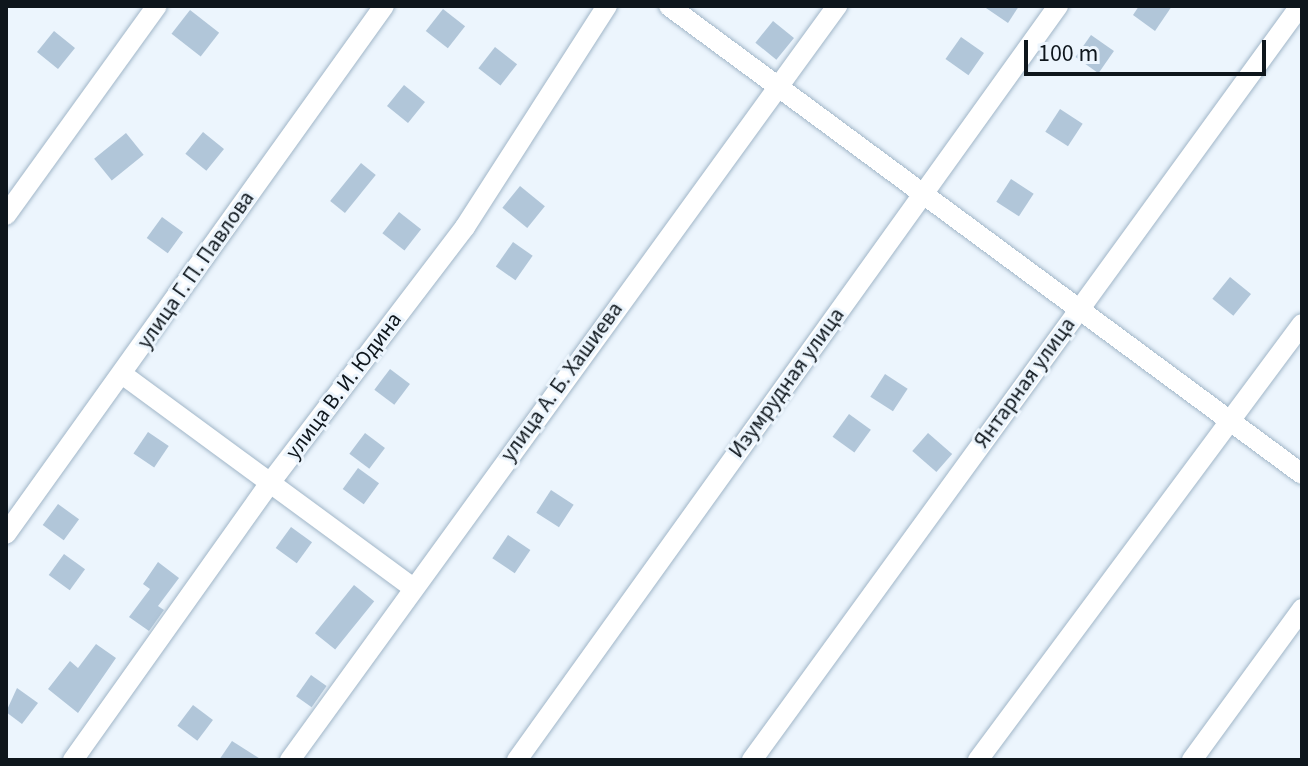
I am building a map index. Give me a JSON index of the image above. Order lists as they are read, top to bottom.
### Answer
{
  "streets": {
    "street": [
      "улица Г. П. Павлова",
      "улица А. Б. Хашиева",
      "Изумрудная улица",
      "Янтарная улица",
      "улица В. И. Юдина"
    ]
  },
  "scale_bar": "100 m"
}
